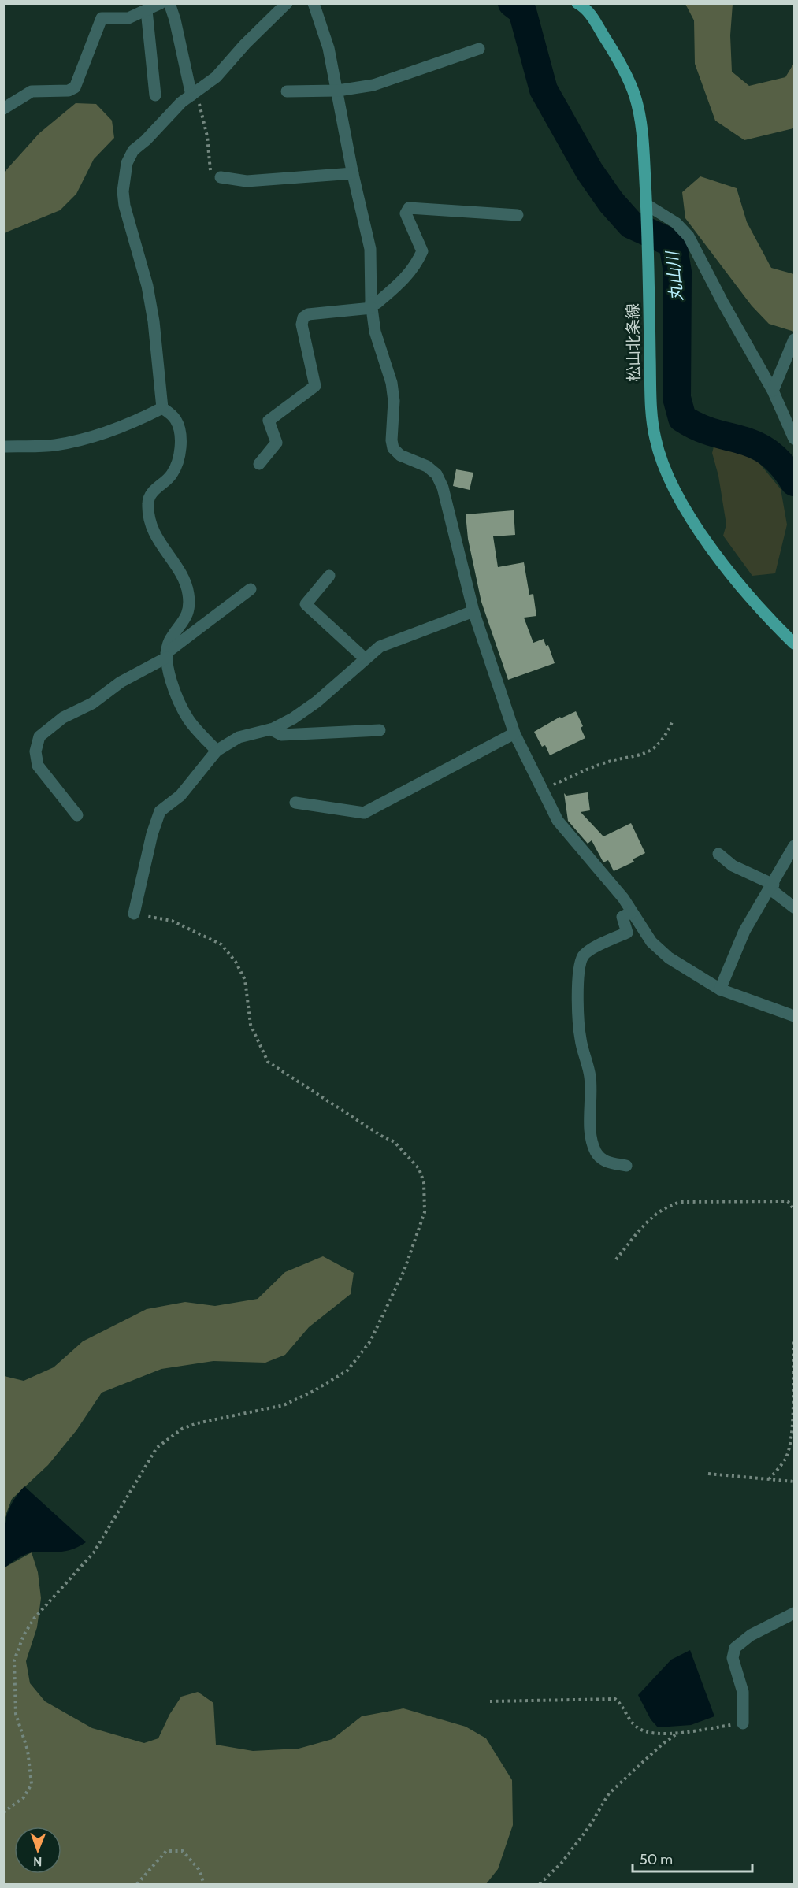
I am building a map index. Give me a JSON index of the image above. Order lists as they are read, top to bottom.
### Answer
{
  "streets": {
    "main road": ["松山北条線"]
  },
  "water": ["丸山川"],
  "scale_bar": "50 m",
  "north": "bottom"
}
